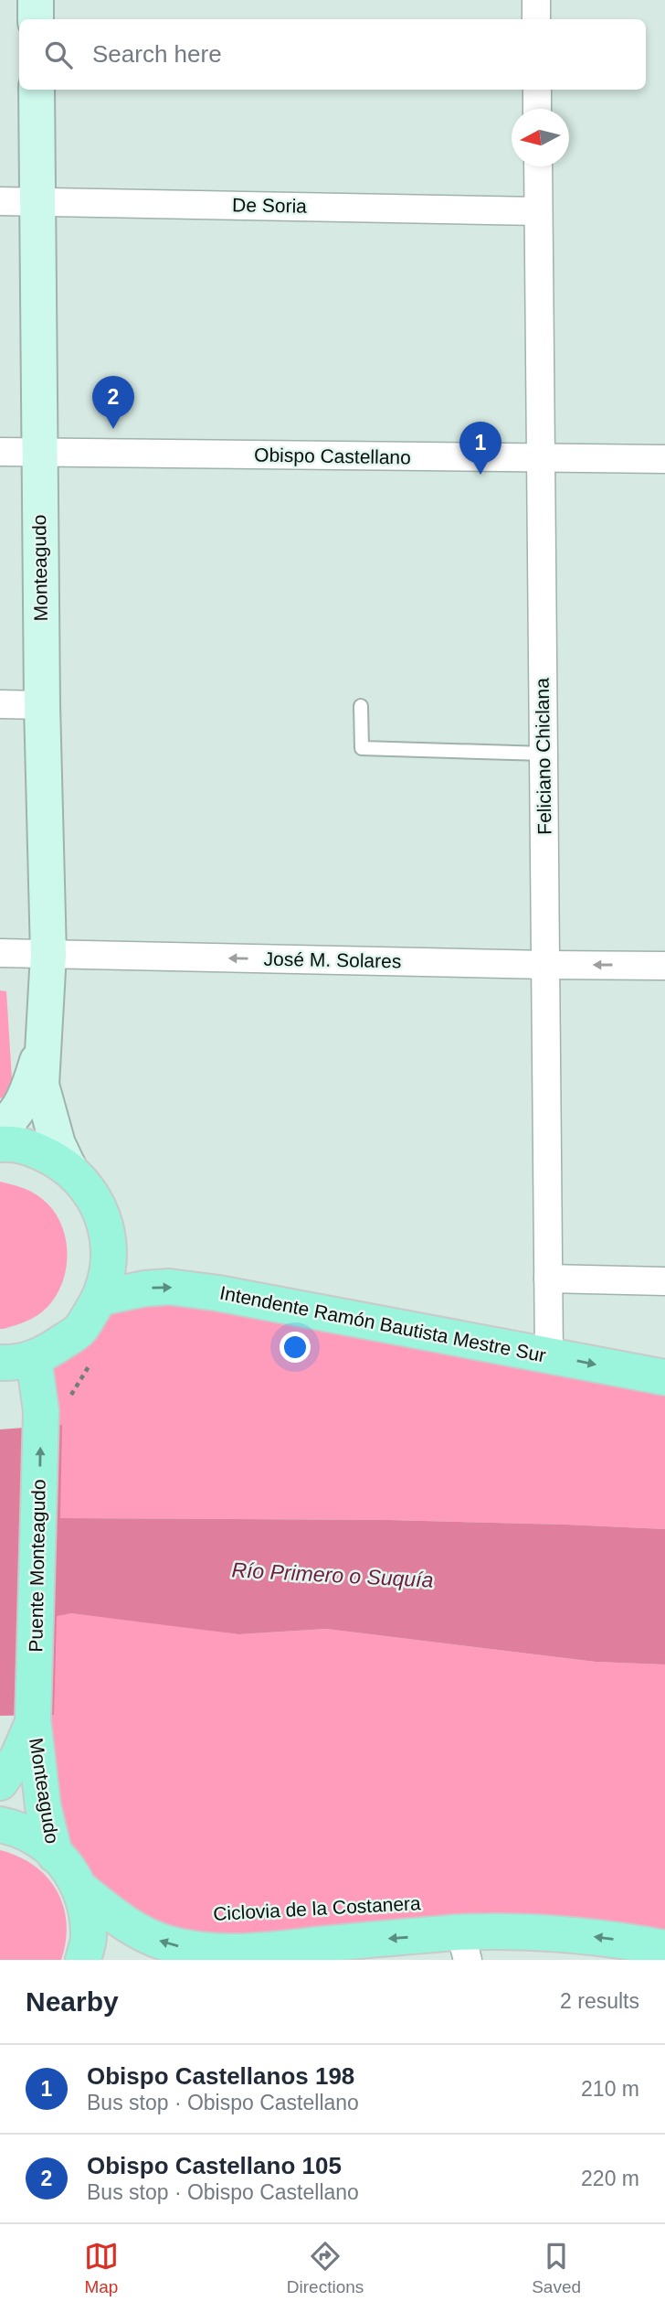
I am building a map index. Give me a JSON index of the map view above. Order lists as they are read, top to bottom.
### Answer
{
  "streets": {
    "main road": ["Monteagudo", "Intendente Ramón Bautista Mestre Sur", "Puente Monteagudo"],
    "street": [
      "De Soria",
      "Obispo Castellano",
      "Feliciano Chiclana",
      "José M. Solares"
    ]
  },
  "crossings": [
    ["De Soria", "Monteagudo"],
    ["De Soria", "Feliciano Chiclana"],
    ["Obispo Castellano", "Monteagudo"],
    ["Obispo Castellano", "Feliciano Chiclana"],
    ["Monteagudo", "José M. Solares"],
    ["Monteagudo", "Puente Monteagudo"],
    ["Feliciano Chiclana", "José M. Solares"],
    ["Feliciano Chiclana", "Intendente Ramón Bautista Mestre Sur"]
  ],
  "one_way": ["José M. Solares", "Intendente Ramón Bautista Mestre Sur", "Puente Monteagudo"],
  "water": ["Río Primero o Suquía"],
  "north": "left",
  "page": {
    "search": "Search here",
    "pins": ["2", "1"],
    "heading": ["Nearby", "2 results"],
    "list": [
      {
        "mark": "1",
        "name": "Obispo Castellanos 198",
        "note": "Bus stop · Obispo Castellano",
        "value": "210 m"
      },
      {
        "mark": "2",
        "name": "Obispo Castellano 105",
        "note": "Bus stop · Obispo Castellano",
        "value": "220 m"
      }
    ],
    "nav": ["Map", "Directions", "Saved"]
  }
}
